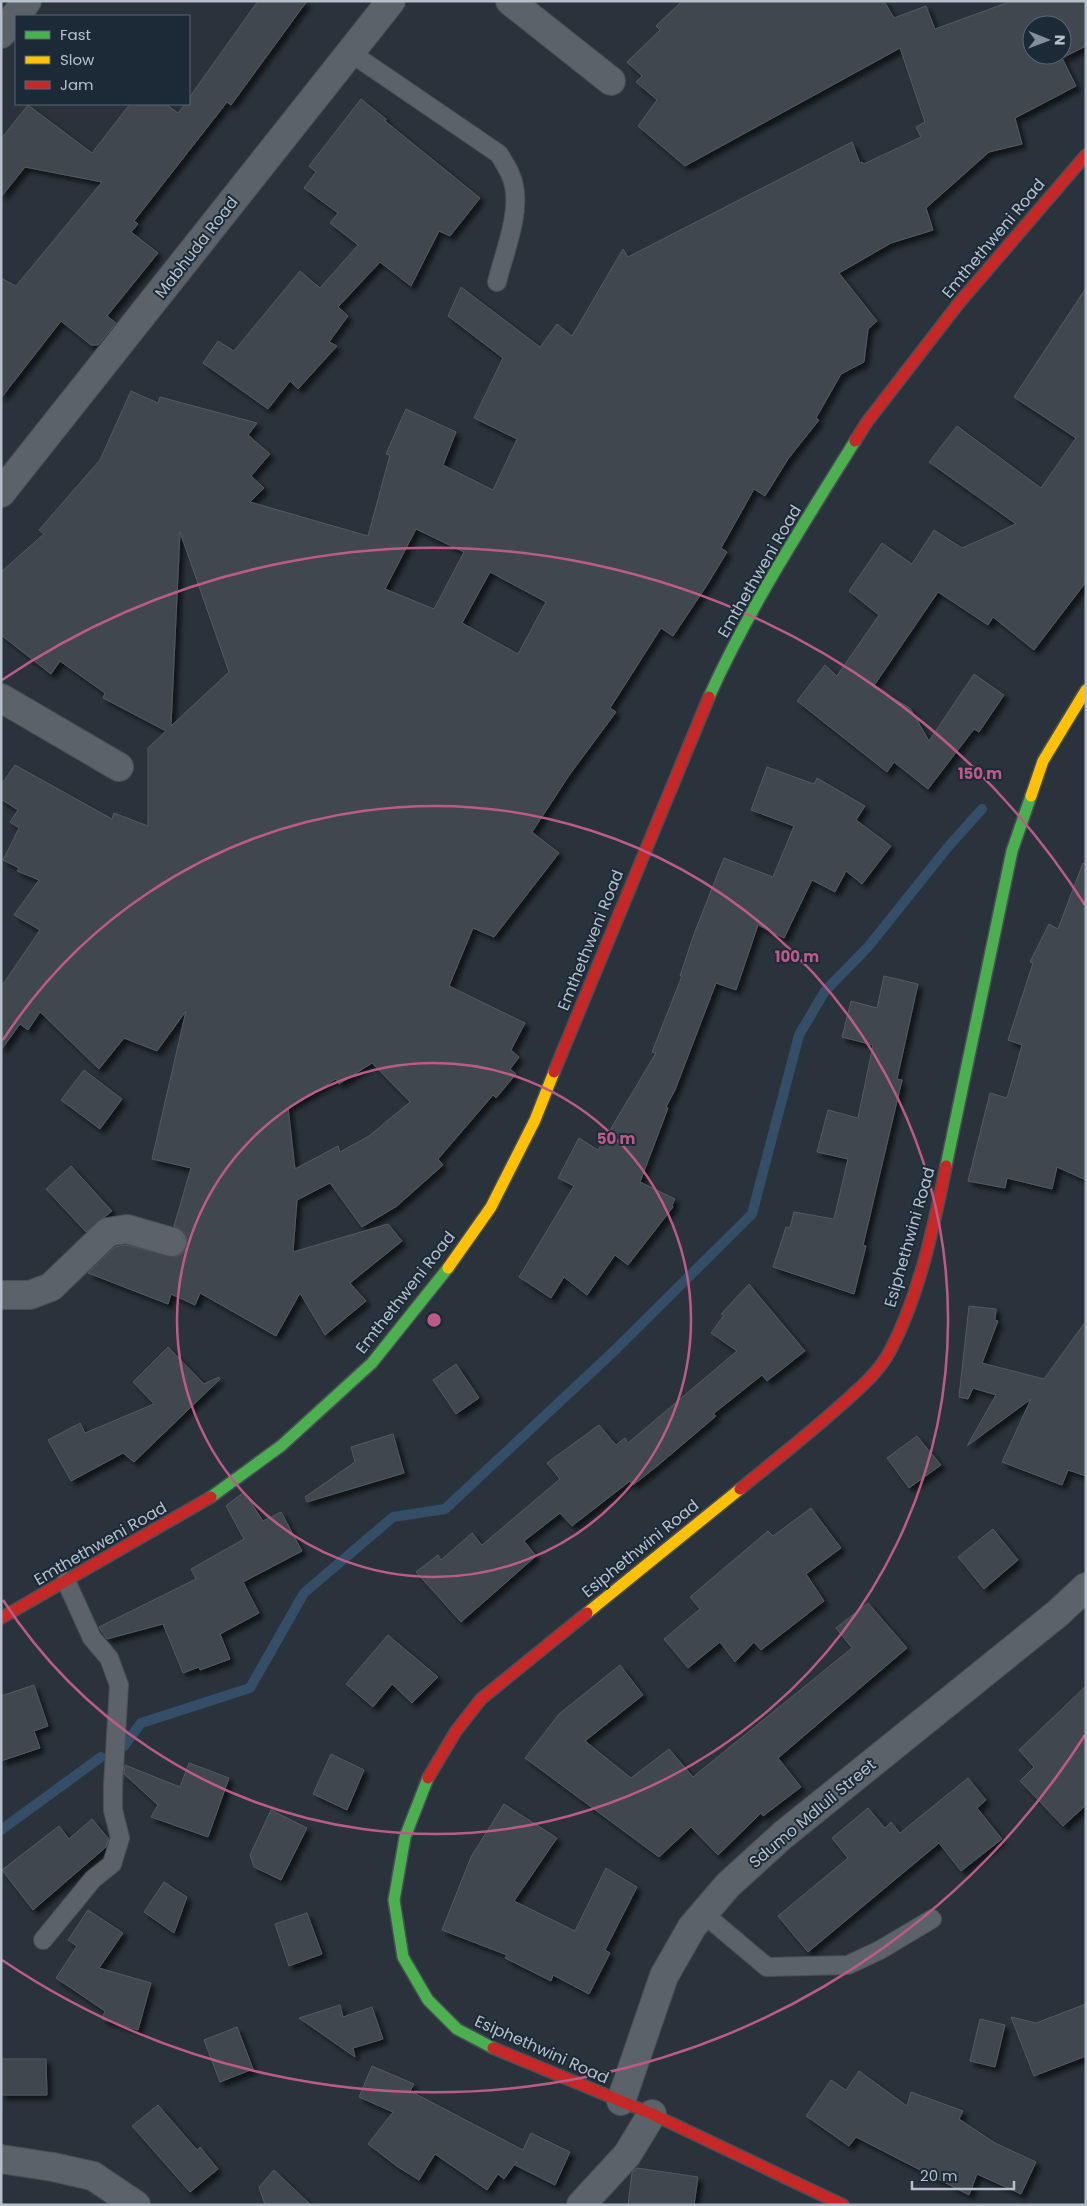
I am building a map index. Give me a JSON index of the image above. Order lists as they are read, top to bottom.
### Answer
{
  "streets": {
    "street": [
      "Emthethweni Road",
      "Mabhuda Road",
      "Esiphethwini Road",
      "Sdumo Mdluli Street"
    ]
  },
  "crossings": [
    ["Esiphethwini Road", "Sdumo Mdluli Street"]
  ],
  "legend": ["Fast", "Slow", "Jam"],
  "scale_bar": "20 m",
  "north": "right",
  "rings": ["150 m", "100 m", "50 m"]
}
